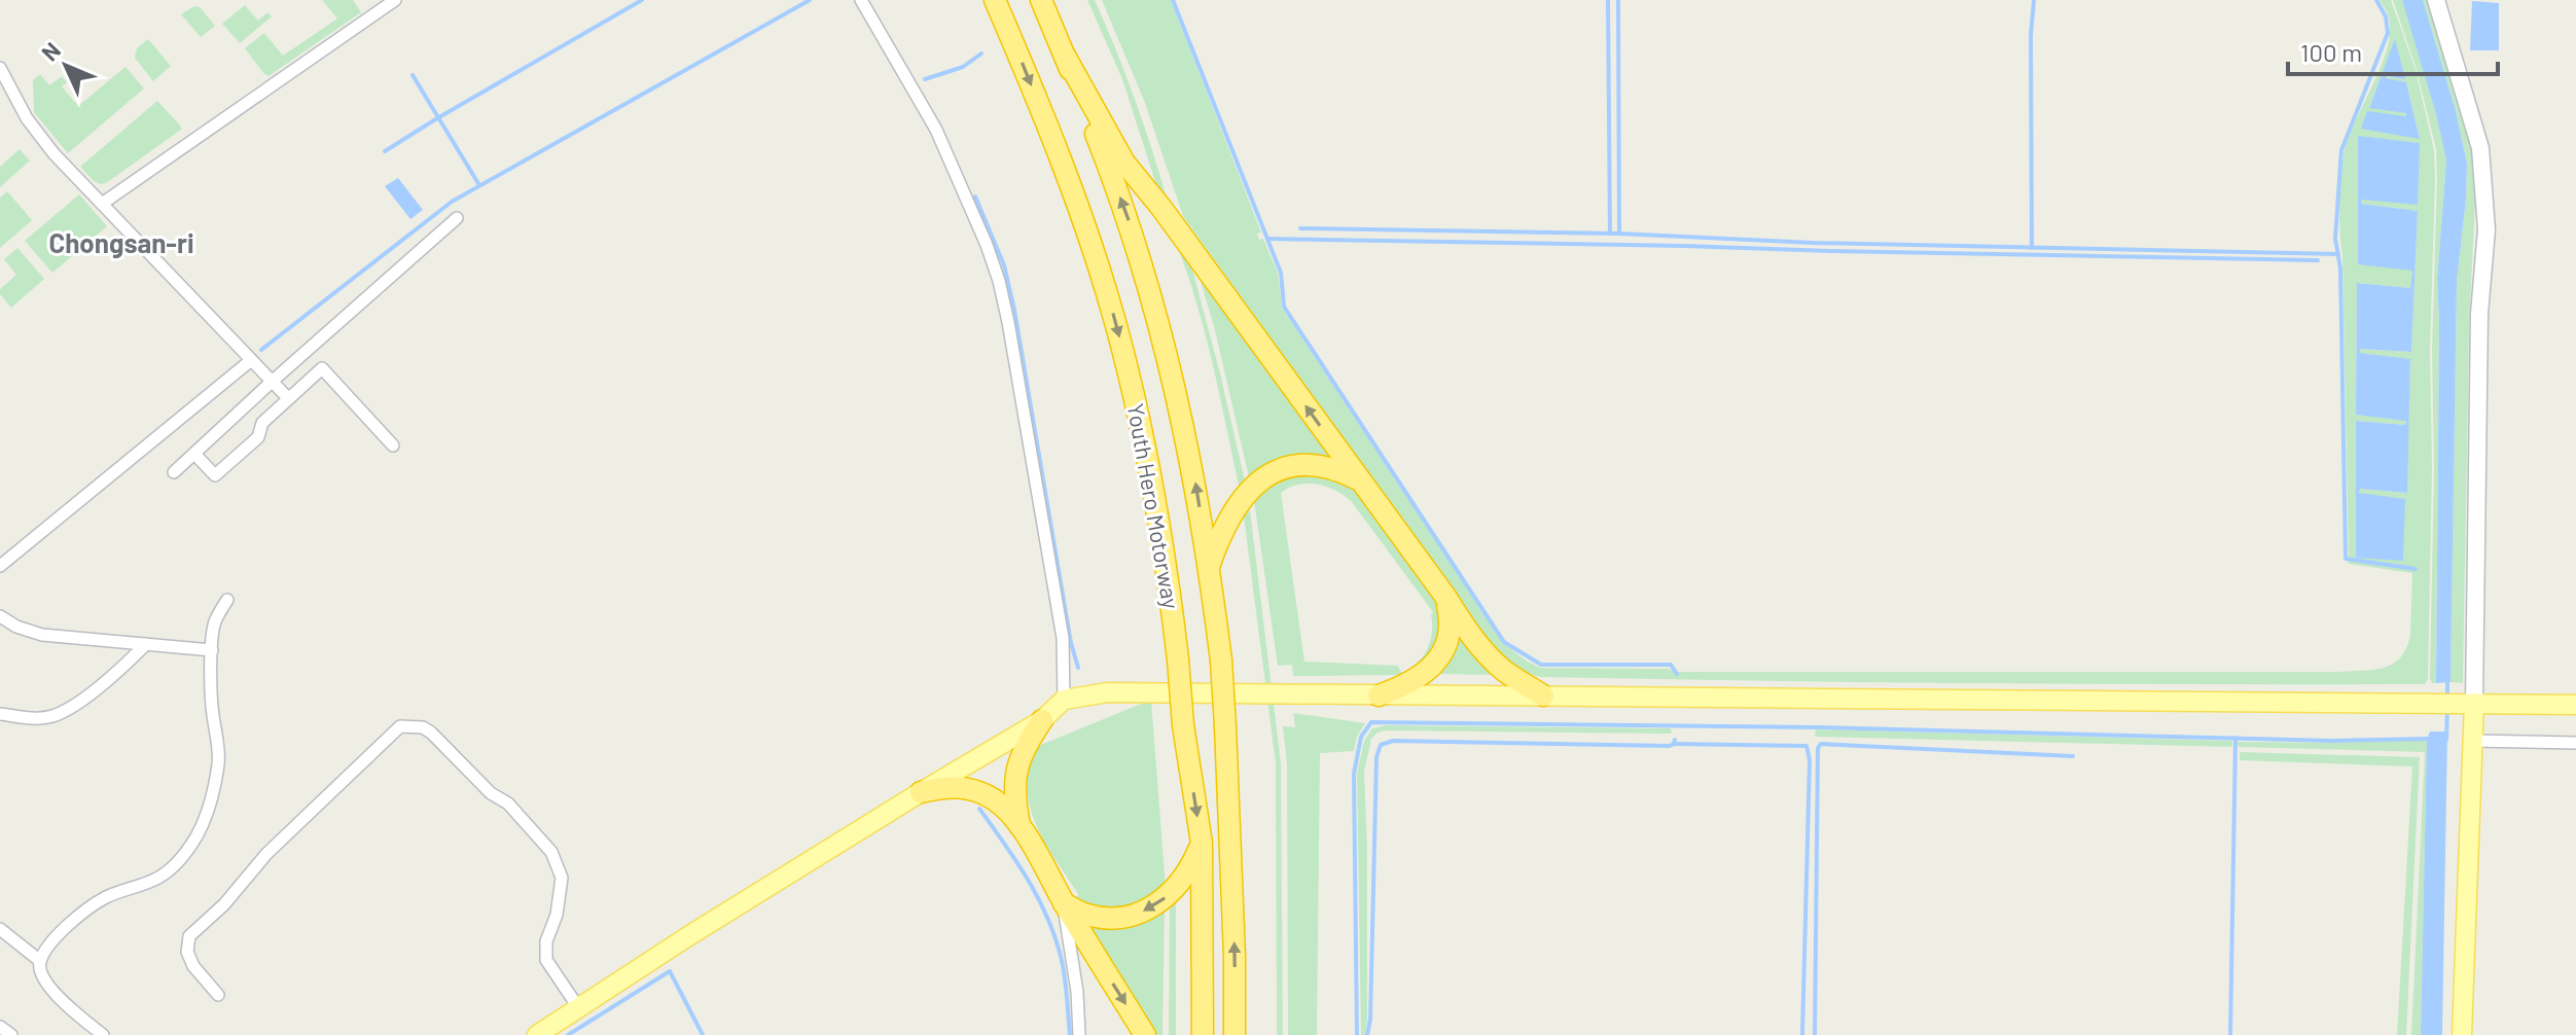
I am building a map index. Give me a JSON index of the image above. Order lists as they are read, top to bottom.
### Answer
{
  "streets": {
    "highway": ["Youth Hero Motorway"]
  },
  "districts": ["Chongsan-ri"],
  "scale_bar": "100 m",
  "north": "top left"
}
